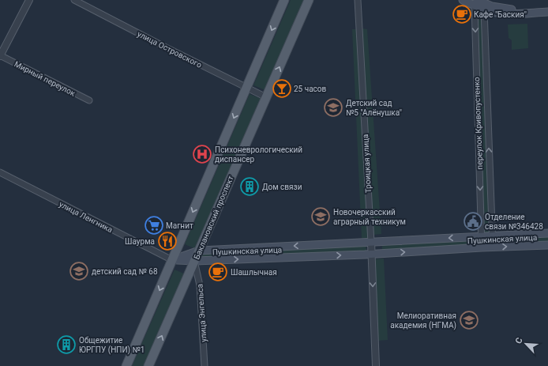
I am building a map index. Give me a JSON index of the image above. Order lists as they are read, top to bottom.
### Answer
{
  "streets": {
    "main road": ["Баклановский проспект", "Пушкинская улица"],
    "street": [
      "улица Островского",
      "Мирный переулок",
      "переулок Кривопустенко",
      "Троицкая улица",
      "улица Ленгника",
      "улица Энгельса"
    ]
  },
  "crossings": [
    ["улица Островского", "Баклановский проспект"],
    ["переулок Кривопустенко", "Пушкинская улица"],
    ["Троицкая улица", "Пушкинская улица"],
    ["улица Ленгника", "Пушкинская улица"],
    ["Баклановский проспект", "Пушкинская улица"],
    ["Баклановский проспект", "улица Энгельса"],
    ["Пушкинская улица", "улица Энгельса"]
  ],
  "places": {
    "cafe": ["Кафе \"Баския\"", "Шашлычная"],
    "bar": ["25 часов"],
    "school or university": [
      "Детский сад №5 \"Алёнушка\"",
      "Новочеркасский аграрный техникум",
      "детский сад № 68",
      "Мелиоративная академия (НГМА)"
    ],
    "hospital": ["Психоневрологический диспансер"],
    "building": ["Дом связи", "Общежитие ЮРГПУ (НПИ) №1"],
    "public building": ["Отделение связи №346428"],
    "supermarket": ["Магнит"],
    "restaurant": ["Шаурма"]
  },
  "north": "top left"
}
